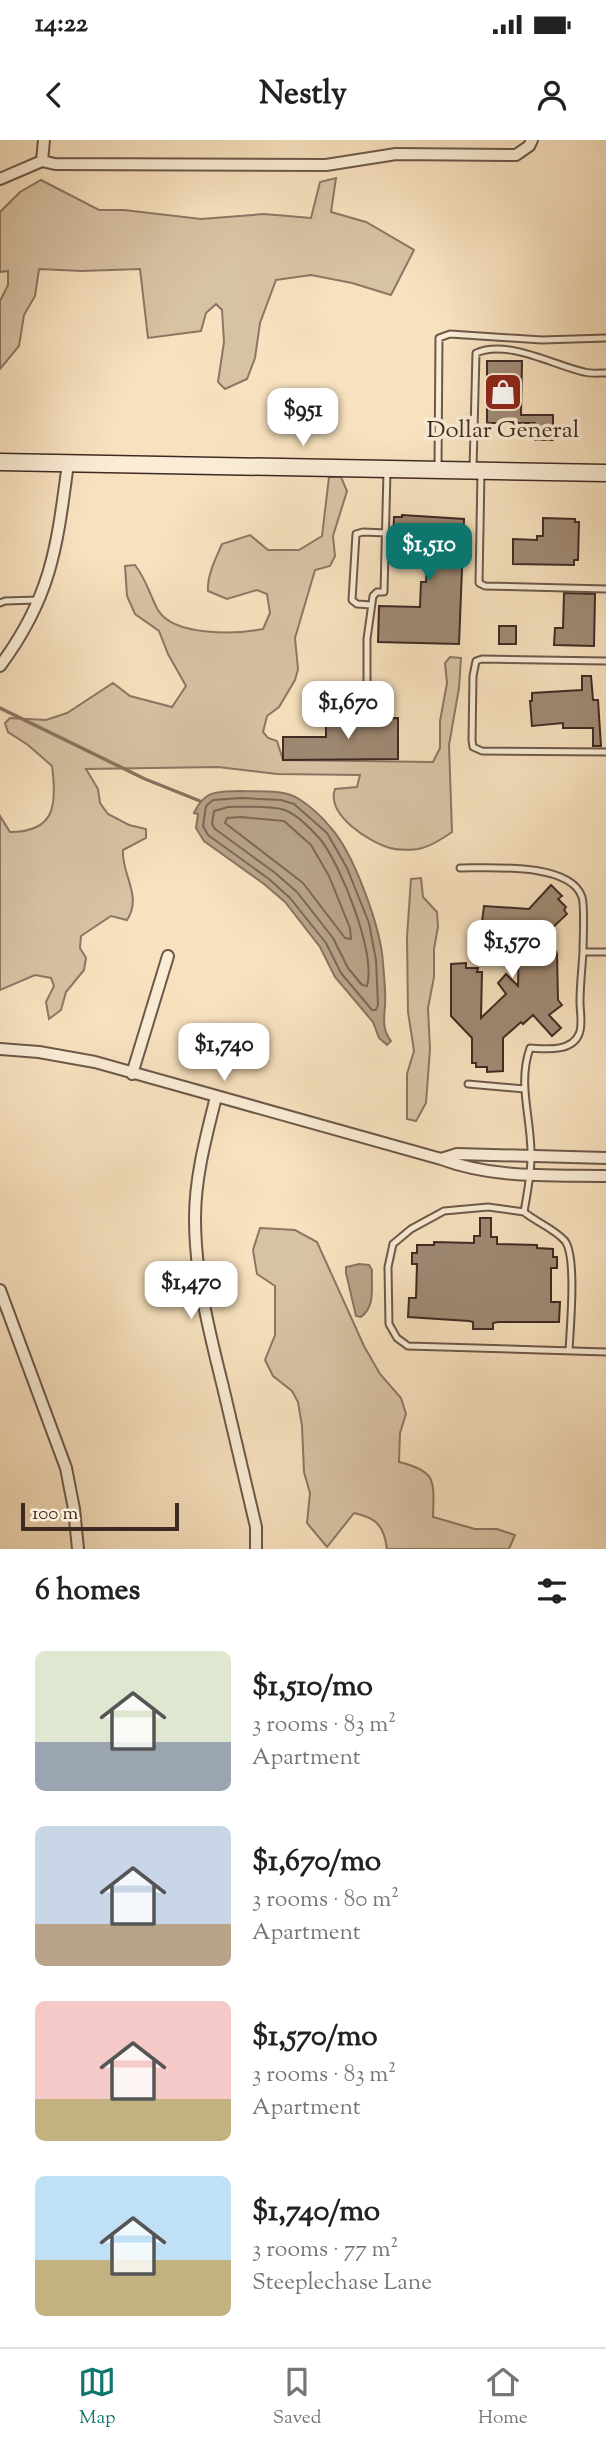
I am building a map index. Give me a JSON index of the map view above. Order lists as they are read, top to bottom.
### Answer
{
  "places": {
    "shop": ["Dollar General"]
  },
  "scale_bar": "100 m",
  "page": {
    "status": "14:22",
    "header": "Nestly",
    "price": [
      "$951",
      "$1,510",
      "$1,670",
      "$1,570",
      "$1,740",
      "$1,470"
    ],
    "scale": "100 m",
    "heading": "6 homes",
    "list": [
      {
        "name": "$1,510/mo",
        "note": "3 rooms · 83 m² · Apartment"
      },
      {
        "name": "$1,670/mo",
        "note": "3 rooms · 80 m² · Apartment"
      },
      {
        "name": "$1,570/mo",
        "note": "3 rooms · 83 m² · Apartment"
      },
      {
        "name": "$1,740/mo",
        "note": "3 rooms · 77 m² · Steeplechase Lane"
      }
    ],
    "tabs": ["Map", "Saved", "Home"]
  }
}
